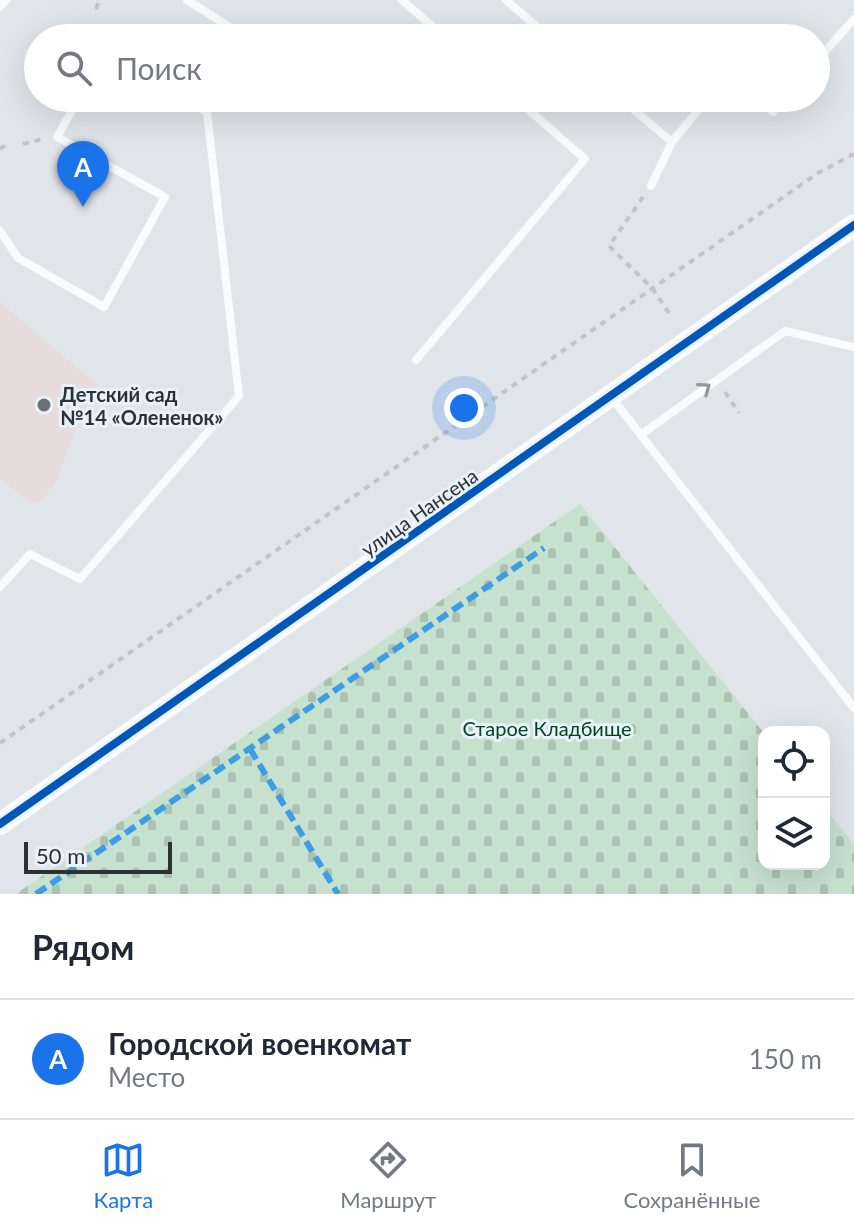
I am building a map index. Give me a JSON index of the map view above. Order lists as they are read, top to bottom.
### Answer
{
  "streets": {
    "street": ["улица Нансена"]
  },
  "parks": ["Старое Кладбище"],
  "places": ["Детский сад №14 «Олененок»"],
  "scale_bar": "50 m",
  "page": {
    "search": "Поиск",
    "pins": "A",
    "scale": "50 m",
    "heading": "Рядом",
    "list": [
      {
        "mark": "A",
        "name": "Городской военкомат",
        "note": "Место",
        "value": "150 m"
      }
    ],
    "nav": ["Карта", "Маршрут", "Сохранённые"]
  }
}
